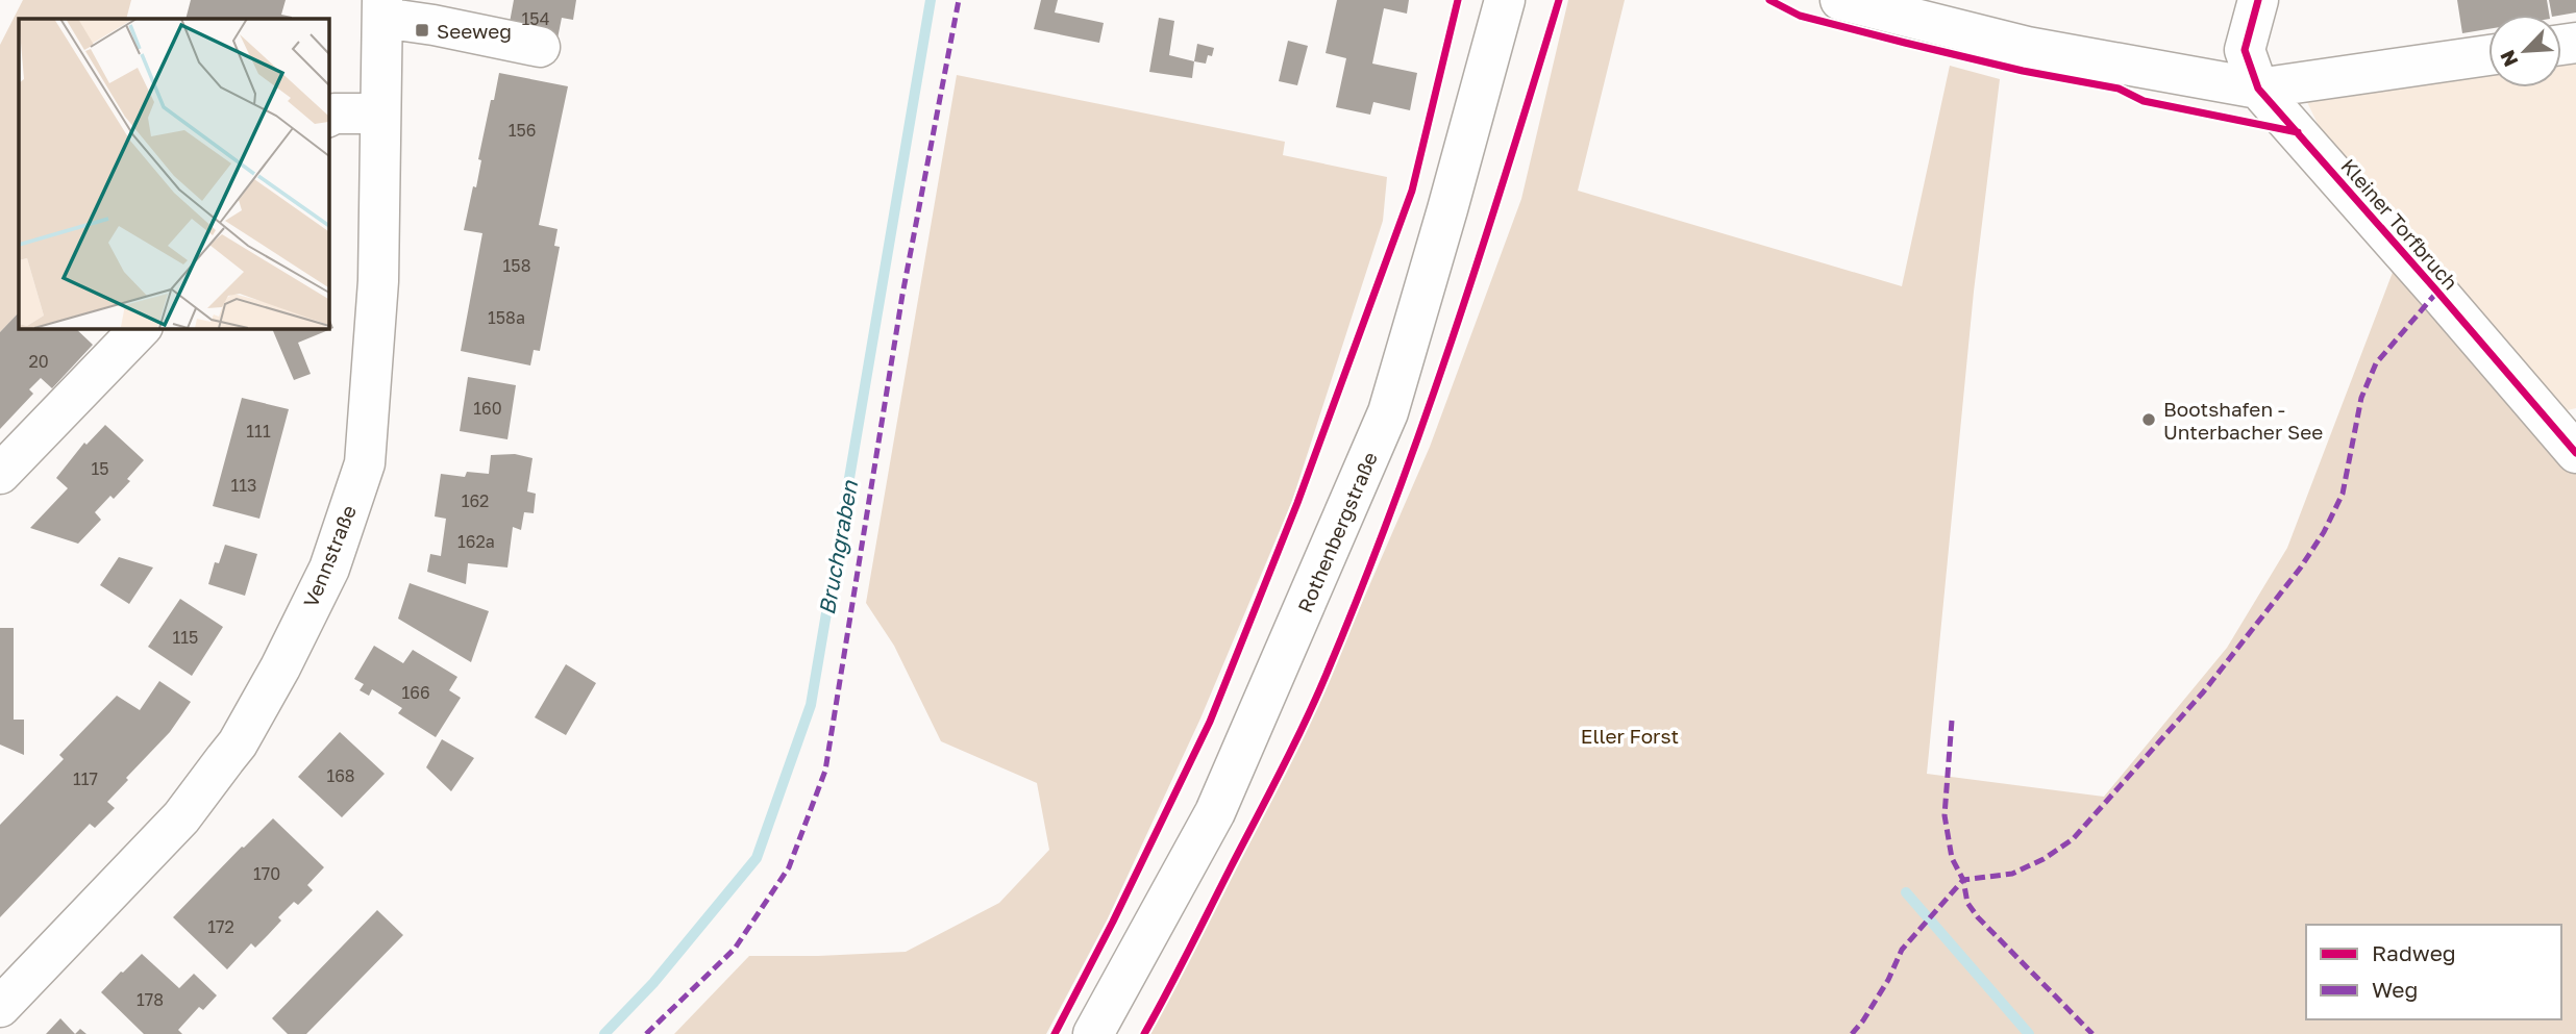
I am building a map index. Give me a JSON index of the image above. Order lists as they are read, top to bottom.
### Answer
{
  "streets": {
    "street": ["Kleiner Torfbruch", "Rothenbergstraße", "Vennstraße"]
  },
  "water": ["Bruchgraben"],
  "parks": ["Eller Forst"],
  "places": {
    "transit": ["Seeweg"],
    "other": ["Bootshafen - Unterbacher See"]
  },
  "house_numbers": [
    "154",
    "156",
    "158",
    "158a",
    "20",
    "160",
    "111",
    "15",
    "113",
    "162",
    "162a",
    "115",
    "166",
    "168",
    "117",
    "170",
    "172",
    "178"
  ],
  "legend": ["Radweg", "Weg"],
  "north": "bottom left"
}
